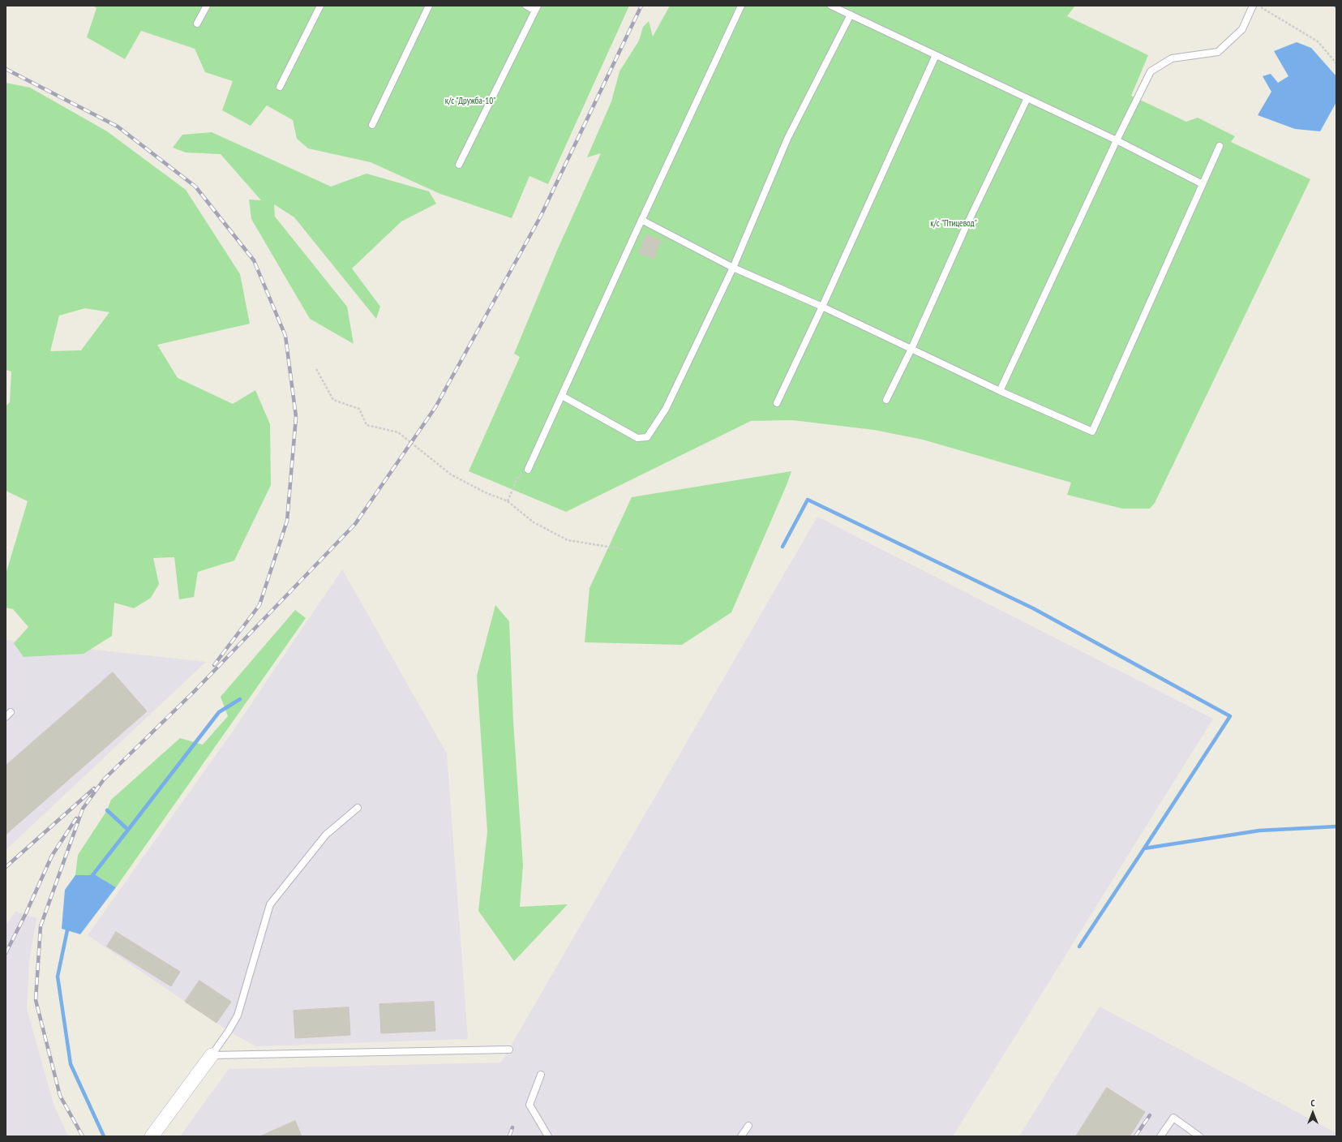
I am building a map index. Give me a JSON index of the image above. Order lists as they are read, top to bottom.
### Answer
{
  "parks": ["к/с \"Дружба-10\"", "к/с \"Птицевод\""],
  "north": "top"
}
